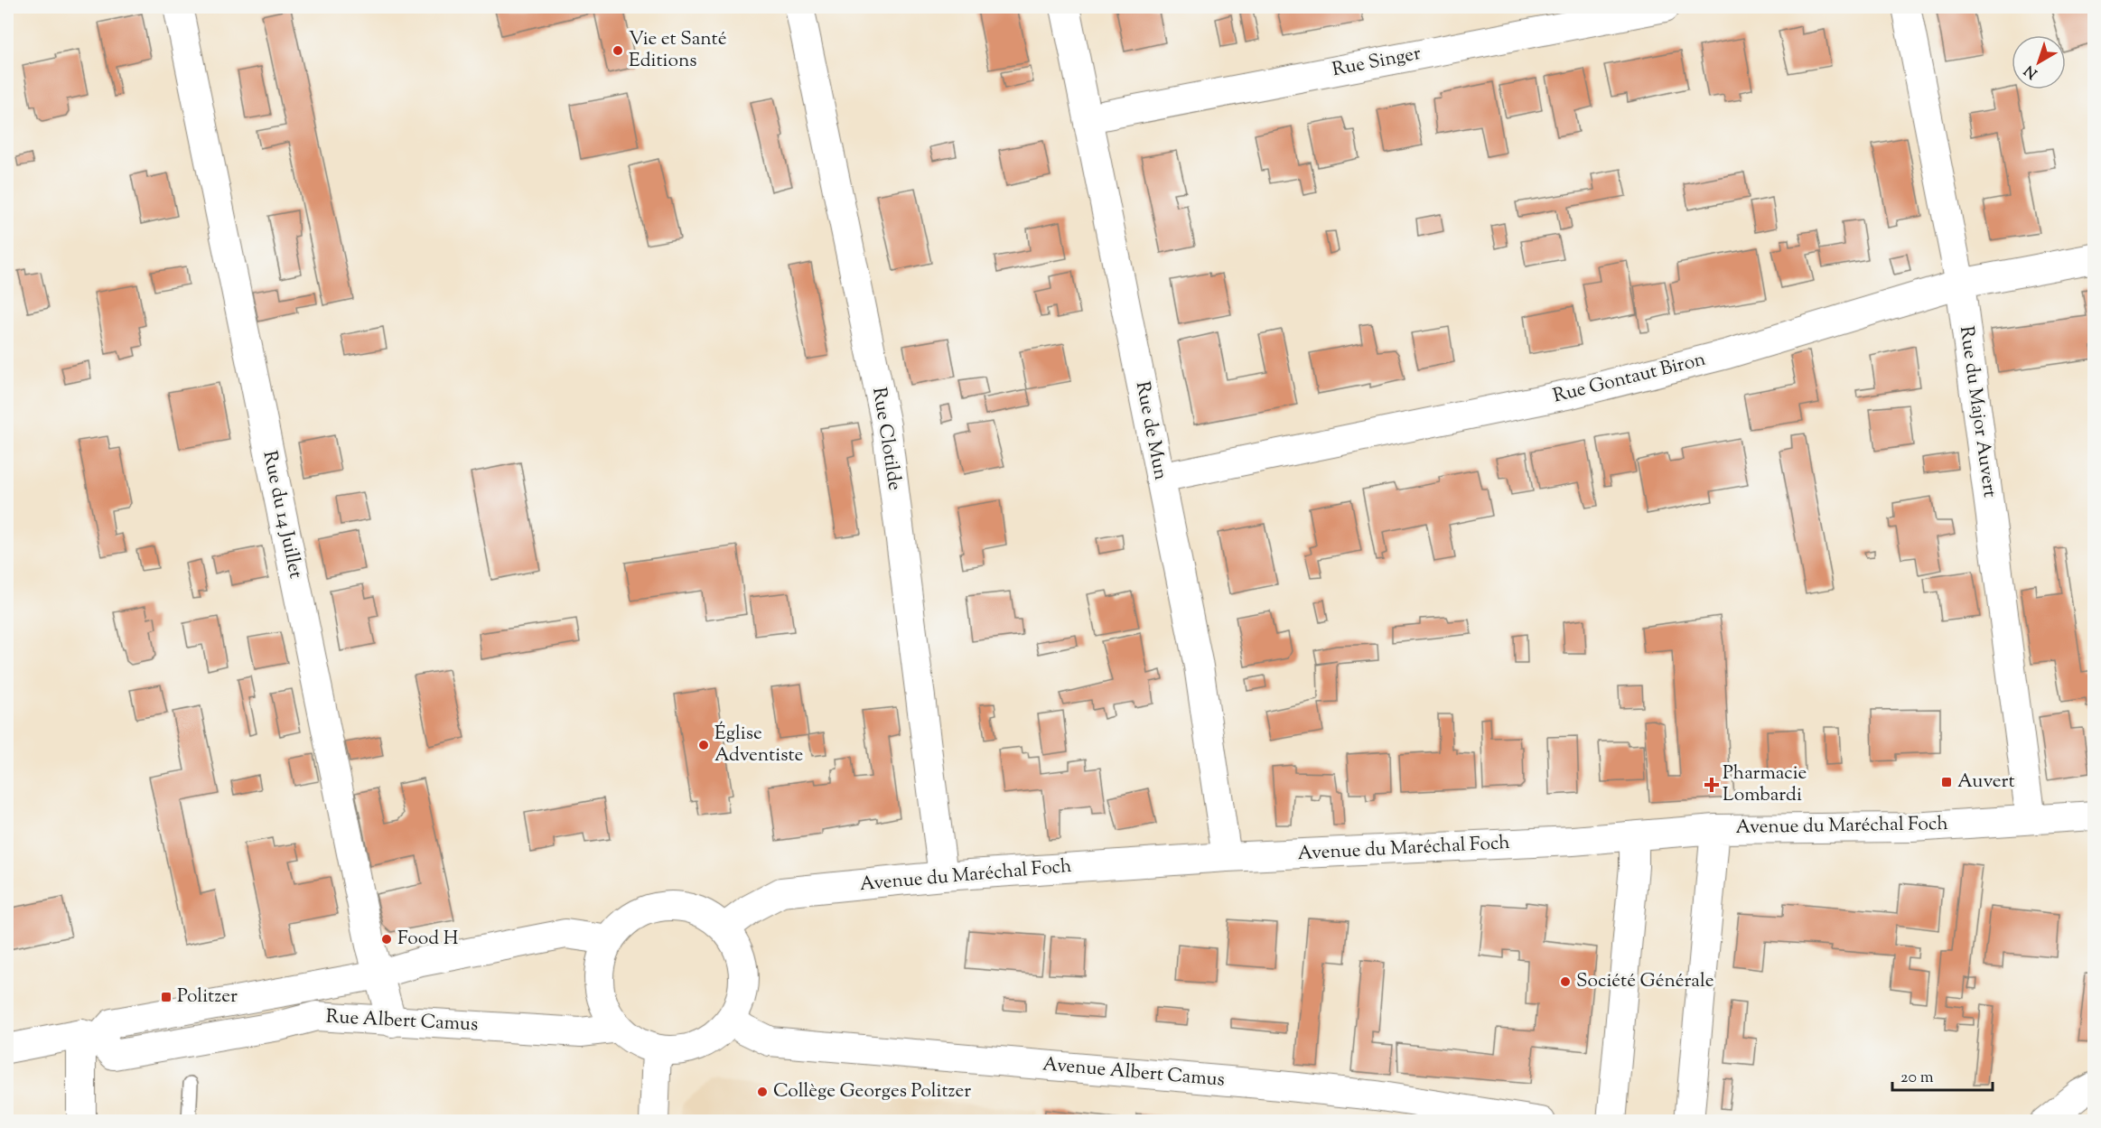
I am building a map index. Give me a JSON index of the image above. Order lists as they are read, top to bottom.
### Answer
{
  "streets": {
    "street": [
      "Rue Singer",
      "Rue Gontaut Biron",
      "Rue du Major Auvert",
      "Rue de Mun",
      "Rue Clotilde",
      "Rue du 14 Juillet",
      "Avenue du Maréchal Foch",
      "Rue Albert Camus",
      "Avenue Albert Camus"
    ]
  },
  "crossings": [
    ["Rue Singer", "Rue de Mun"],
    ["Rue Gontaut Biron", "Rue du Major Auvert"],
    ["Rue Gontaut Biron", "Rue de Mun"],
    ["Rue du Major Auvert", "Avenue du Maréchal Foch"],
    ["Rue de Mun", "Avenue du Maréchal Foch"],
    ["Rue Clotilde", "Avenue du Maréchal Foch"],
    ["Rue du 14 Juillet", "Rue Albert Camus"],
    ["Avenue du Maréchal Foch", "Rue Albert Camus"],
    ["Avenue du Maréchal Foch", "Avenue Albert Camus"],
    ["Rue Albert Camus", "Avenue Albert Camus"]
  ],
  "places": {
    "other": [
      "Vie et Santé Editions",
      "Église Adventiste",
      "Food H",
      "Société Générale",
      "Collège Georges Politzer"
    ],
    "transit": ["Auvert", "Politzer"],
    "health": ["Pharmacie Lombardi"]
  },
  "scale_bar": "20 m",
  "north": "bottom left"
}
